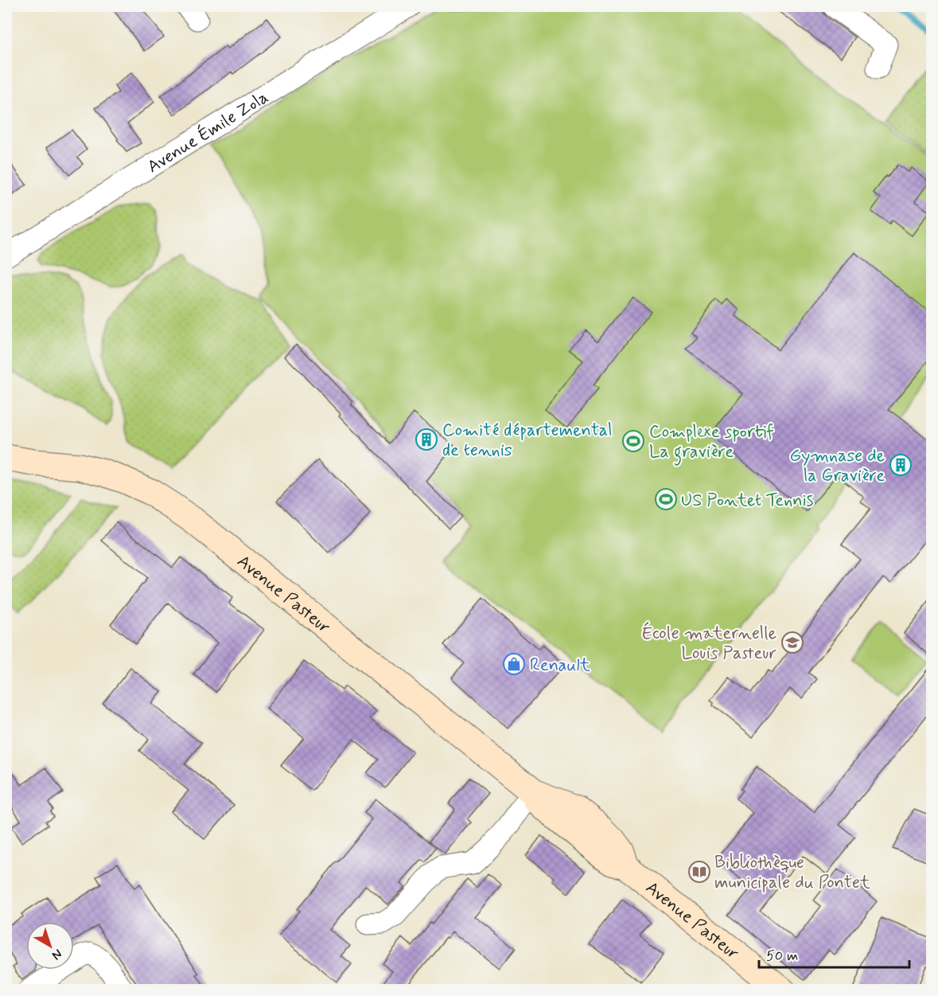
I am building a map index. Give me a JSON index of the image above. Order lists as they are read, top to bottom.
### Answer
{
  "streets": {
    "main road": ["Avenue Pasteur"],
    "street": ["Avenue Émile Zola"]
  },
  "places": {
    "building": ["Comité départemental de tennis", "Gymnase de la Gravière"],
    "sports": ["Complexe sportif La gravière", "US Pontet Tennis"],
    "school or university": ["École maternelle Louis Pasteur"],
    "shop": ["Renault"],
    "library": ["Bibliothèque municipale du Pontet"]
  },
  "scale_bar": "50 m",
  "north": "bottom right"
}
